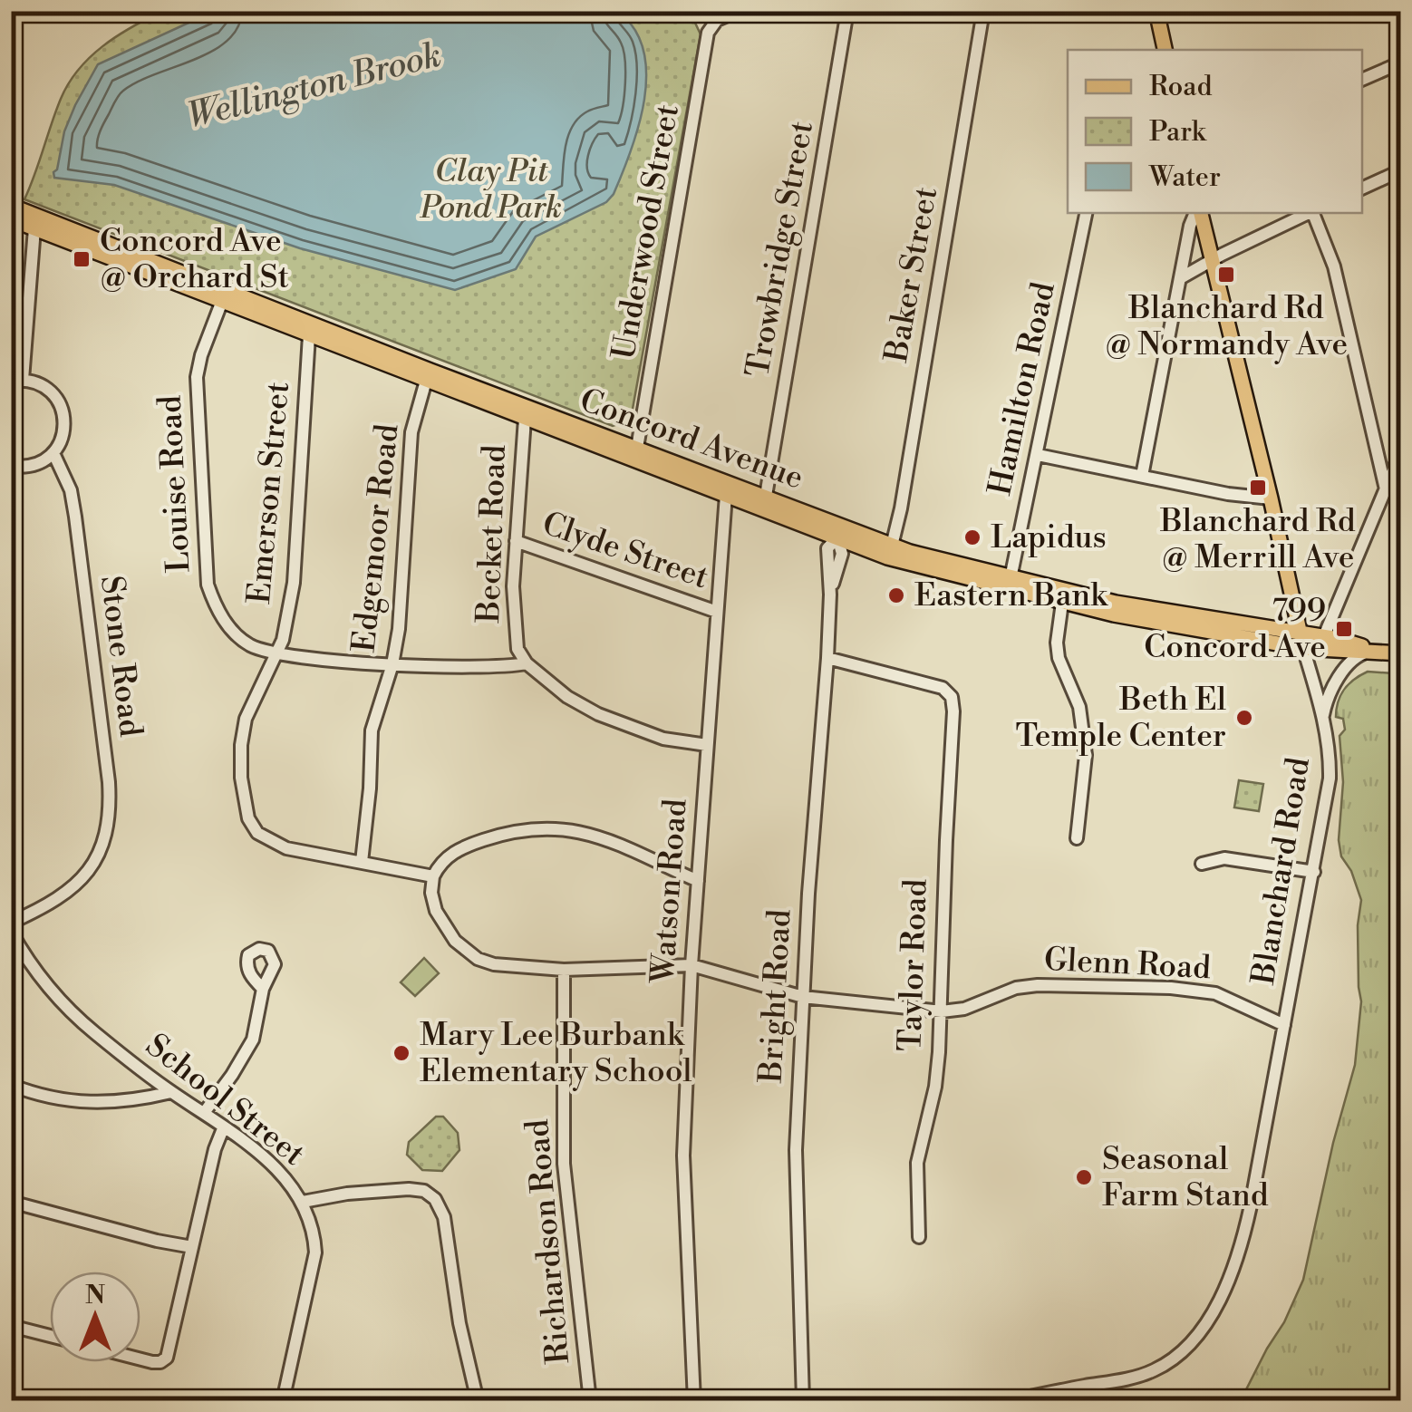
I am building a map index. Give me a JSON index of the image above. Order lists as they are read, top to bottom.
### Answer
{
  "streets": {
    "main road": ["Concord Avenue", "Blanchard Road"],
    "street": [
      "Underwood Street",
      "Trowbridge Street",
      "Baker Street",
      "Hamilton Road",
      "Louise Road",
      "Emerson Street",
      "Becket Road",
      "Edgemoor Road",
      "Clyde Street",
      "Stone Road",
      "Watson Road",
      "Glenn Road",
      "Taylor Road",
      "Bright Road",
      "School Street",
      "Richardson Road"
    ]
  },
  "crossings": [
    ["Underwood Street", "Concord Avenue"],
    ["Trowbridge Street", "Concord Avenue"],
    ["Baker Street", "Concord Avenue"],
    ["Hamilton Road", "Concord Avenue"],
    ["Concord Avenue", "Louise Road"],
    ["Concord Avenue", "Emerson Street"],
    ["Concord Avenue", "Becket Road"],
    ["Concord Avenue", "Edgemoor Road"],
    ["Concord Avenue", "Blanchard Road"],
    ["Concord Avenue", "Watson Road"],
    ["Concord Avenue", "Bright Road"],
    ["Louise Road", "Emerson Street"],
    ["Louise Road", "Becket Road"],
    ["Louise Road", "Edgemoor Road"],
    ["Emerson Street", "Edgemoor Road"],
    ["Becket Road", "Clyde Street"],
    ["Becket Road", "Watson Road"],
    ["Clyde Street", "Watson Road"],
    ["Blanchard Road", "Glenn Road"],
    ["Watson Road", "Glenn Road"],
    ["Glenn Road", "Taylor Road"],
    ["Glenn Road", "Bright Road"],
    ["Glenn Road", "Richardson Road"],
    ["Taylor Road", "Bright Road"]
  ],
  "water": ["Wellington Brook"],
  "parks": ["Clay Pit Pond Park"],
  "places": {
    "transit": [
      "Concord Ave @ Orchard St",
      "Blanchard Rd @ Normandy Ave",
      "Blanchard Rd @ Merrill Ave",
      "799 Concord Ave"
    ],
    "other": [
      "Lapidus",
      "Eastern Bank",
      "Beth El Temple Center",
      "Mary Lee Burbank Elementary School",
      "Seasonal Farm Stand"
    ]
  },
  "legend": ["Road", "Park", "Water"],
  "north": "top"
}
